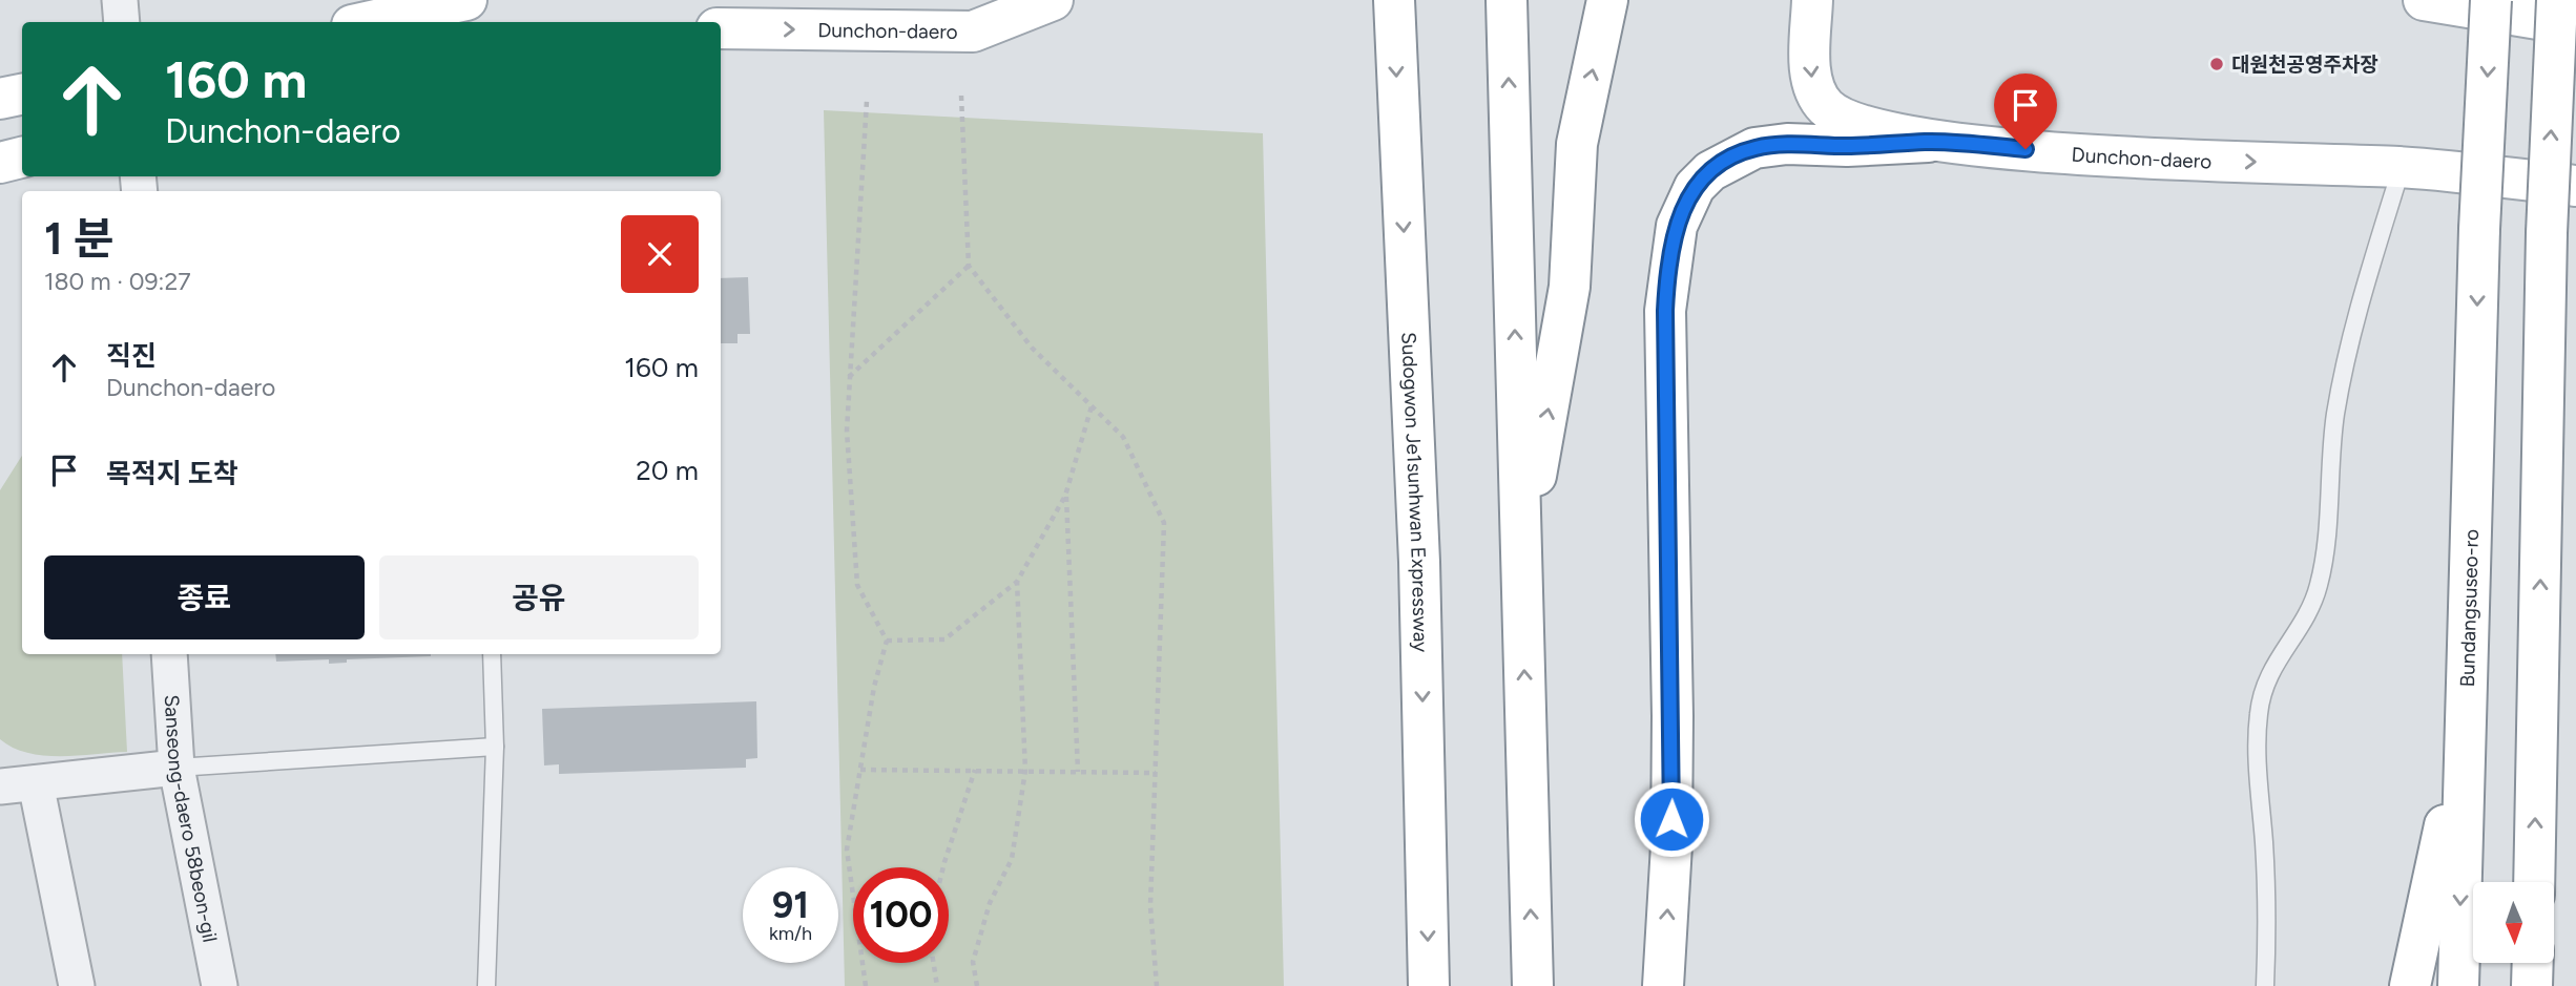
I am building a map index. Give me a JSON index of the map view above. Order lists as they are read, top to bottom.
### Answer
{
  "streets": {
    "main road": ["Dunchon-daero", "Sudogwon Je1sunhwan Expressway", "Bundangsuseo-ro"],
    "street": ["Sanseong-daero 58beon-gil"]
  },
  "one_way": ["Dunchon-daero"],
  "places": ["대원천공영주차장"],
  "north": "bottom",
  "page": {
    "turn": ["160 m", "Dunchon-daero"],
    "heading": ["1 분", "180 m · 09:27"],
    "list": [
      {
        "name": "직진",
        "note": "Dunchon-daero",
        "value": "160 m"
      },
      {
        "name": "목적지 도착",
        "value": "20 m"
      }
    ],
    "buttons": ["종료", "공유"],
    "speed": "91 km/h",
    "limit": "100"
  }
}
